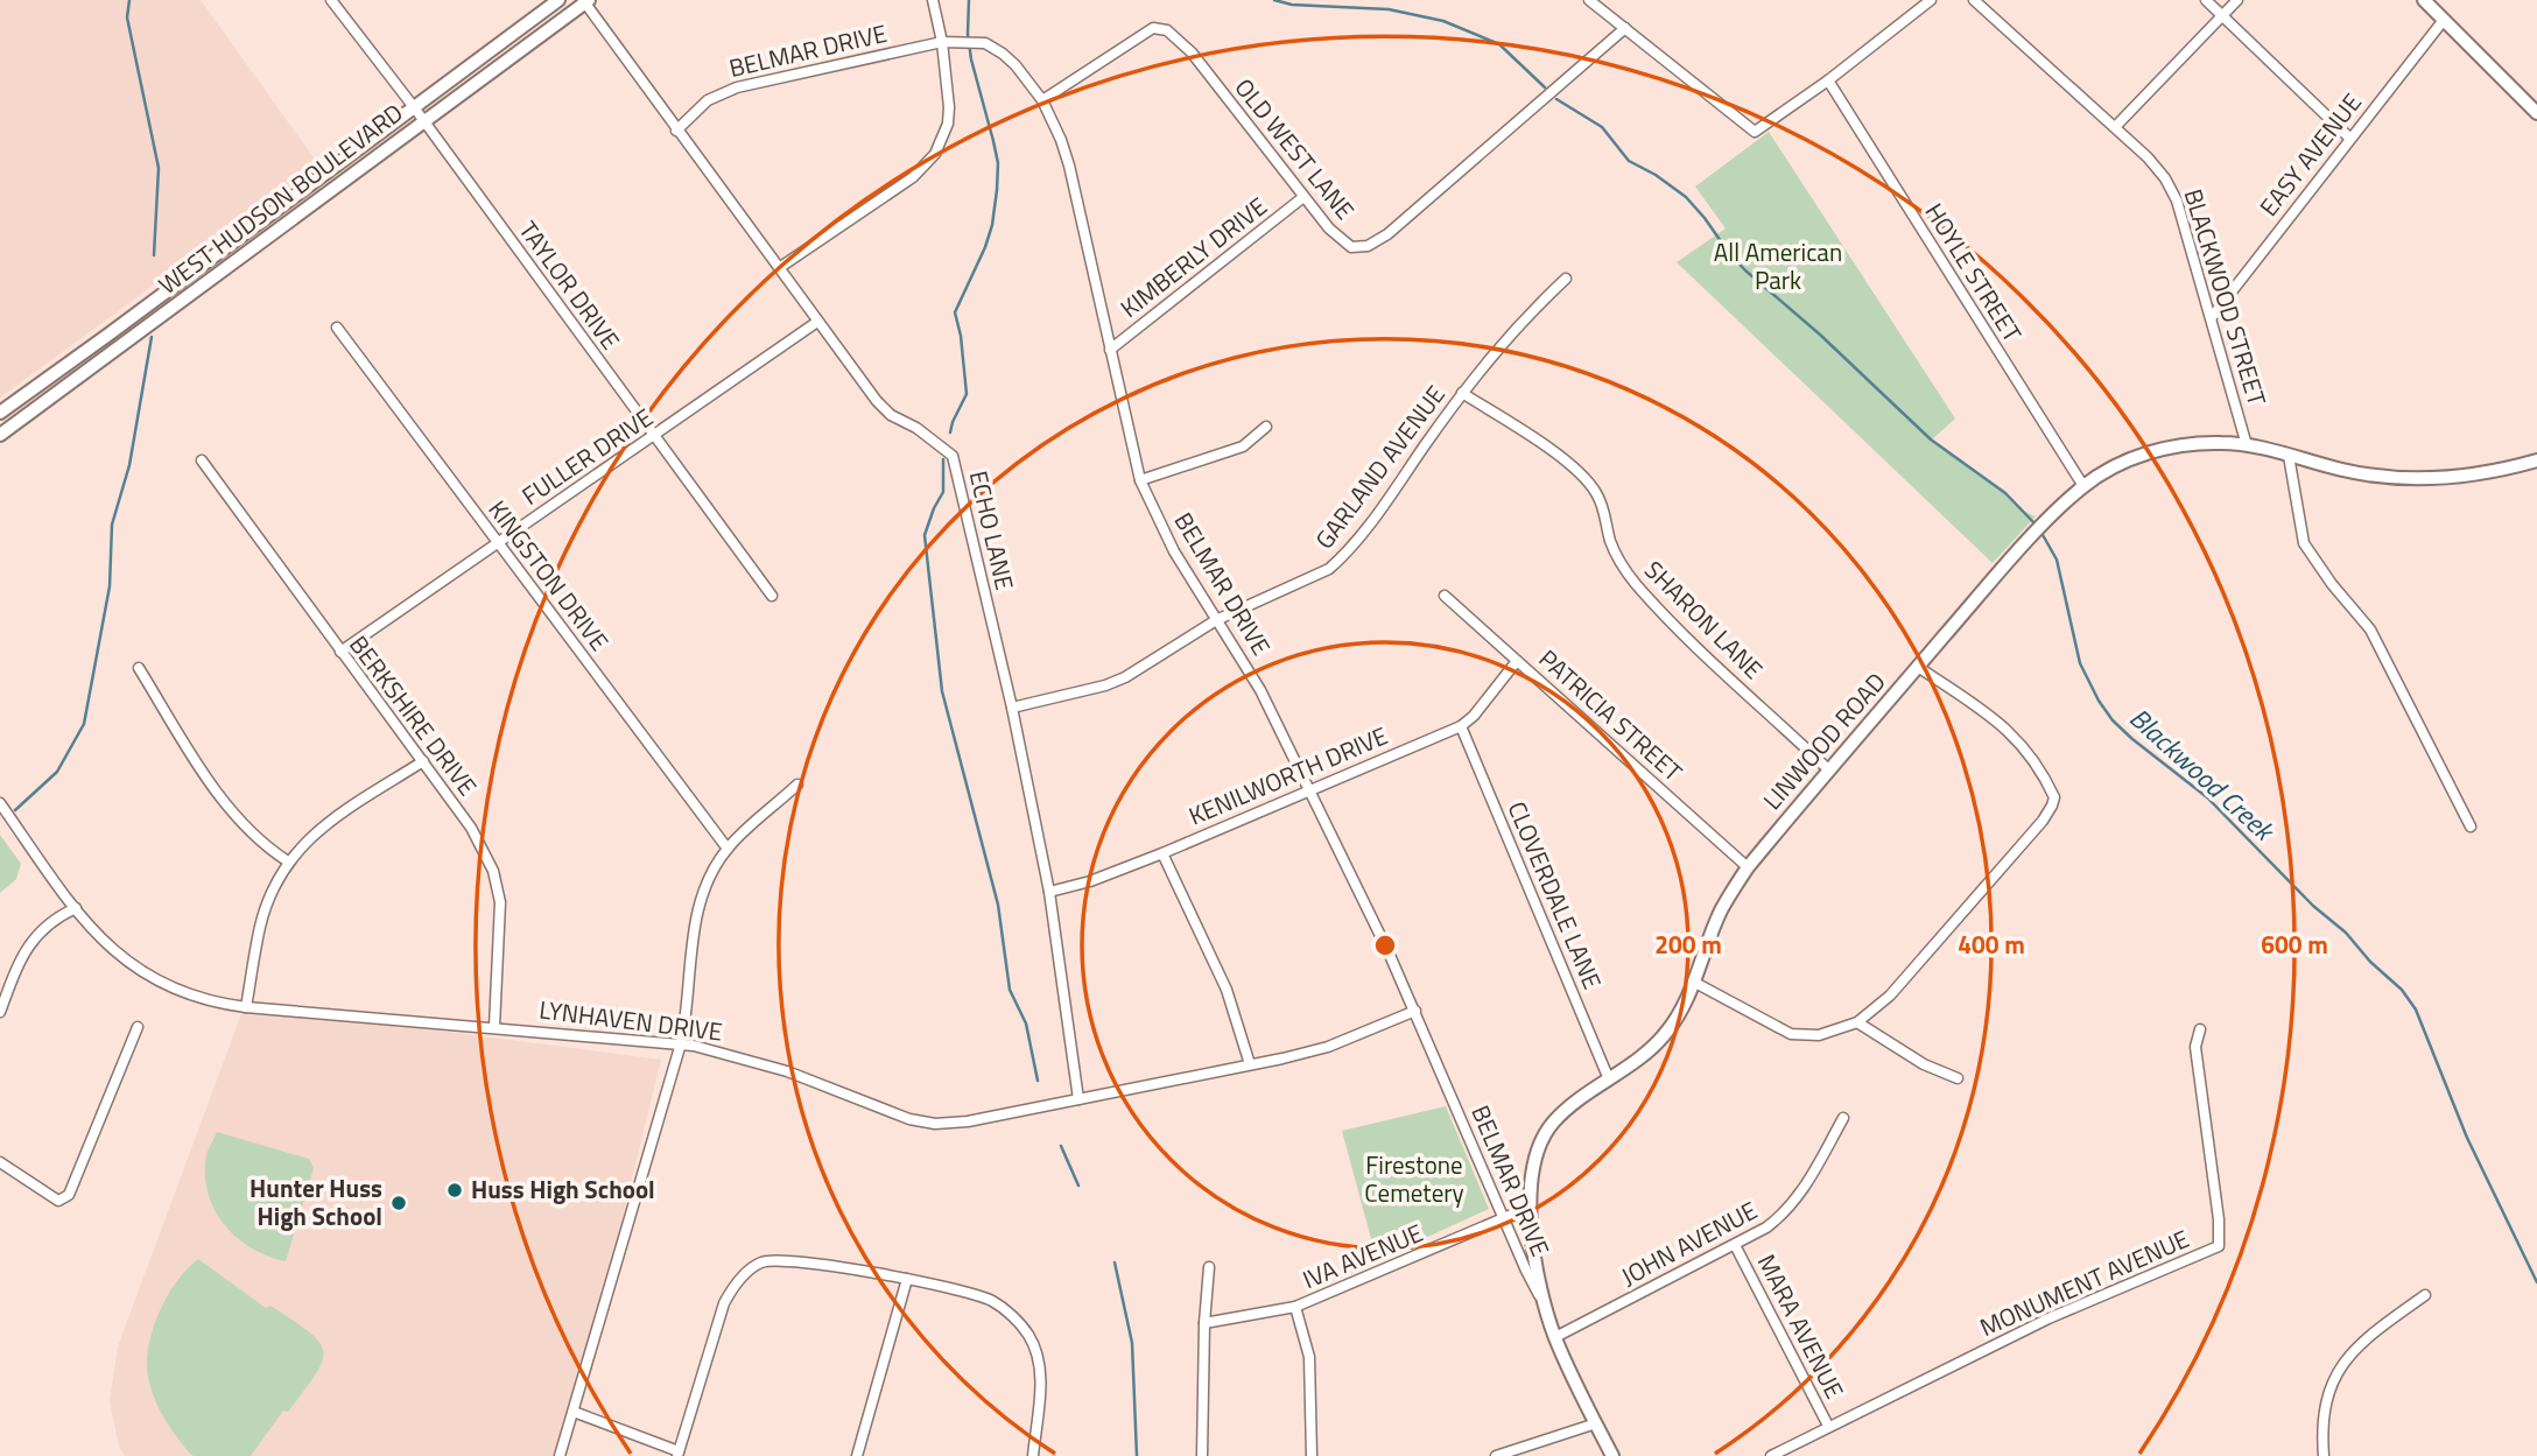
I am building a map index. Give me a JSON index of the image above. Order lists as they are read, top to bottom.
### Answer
{
  "streets": {
    "main road": ["WEST HUDSON BOULEVARD", "LINWOOD ROAD"],
    "street": [
      "BELMAR DRIVE",
      "OLD WEST LANE",
      "EASY AVENUE",
      "KIMBERLY DRIVE",
      "HOYLE STREET",
      "TAYLOR DRIVE",
      "BLACKWOOD STREET",
      "FULLER DRIVE",
      "GARLAND AVENUE",
      "ECHO LANE",
      "KINGSTON DRIVE",
      "SHARON LANE",
      "BERKSHIRE DRIVE",
      "PATRICIA STREET",
      "KENILWORTH DRIVE",
      "CLOVERDALE LANE",
      "LYNHAVEN DRIVE",
      "JOHN AVENUE",
      "IVA AVENUE",
      "MONUMENT AVENUE",
      "MARA AVENUE"
    ]
  },
  "crossings": [
    ["BELMAR DRIVE", "OLD WEST LANE"],
    ["BELMAR DRIVE", "KIMBERLY DRIVE"],
    ["BELMAR DRIVE", "GARLAND AVENUE"],
    ["BELMAR DRIVE", "ECHO LANE"],
    ["BELMAR DRIVE", "LINWOOD ROAD"],
    ["BELMAR DRIVE", "KENILWORTH DRIVE"],
    ["BELMAR DRIVE", "LYNHAVEN DRIVE"],
    ["BELMAR DRIVE", "IVA AVENUE"],
    ["OLD WEST LANE", "KIMBERLY DRIVE"],
    ["EASY AVENUE", "BLACKWOOD STREET"],
    ["WEST HUDSON BOULEVARD", "TAYLOR DRIVE"],
    ["WEST HUDSON BOULEVARD", "ECHO LANE"],
    ["HOYLE STREET", "LINWOOD ROAD"],
    ["TAYLOR DRIVE", "FULLER DRIVE"],
    ["BLACKWOOD STREET", "LINWOOD ROAD"],
    ["FULLER DRIVE", "ECHO LANE"],
    ["FULLER DRIVE", "KINGSTON DRIVE"],
    ["FULLER DRIVE", "BERKSHIRE DRIVE"],
    ["GARLAND AVENUE", "ECHO LANE"],
    ["GARLAND AVENUE", "SHARON LANE"],
    ["ECHO LANE", "KENILWORTH DRIVE"],
    ["ECHO LANE", "LYNHAVEN DRIVE"],
    ["SHARON LANE", "LINWOOD ROAD"],
    ["BERKSHIRE DRIVE", "LYNHAVEN DRIVE"],
    ["PATRICIA STREET", "LINWOOD ROAD"],
    ["PATRICIA STREET", "KENILWORTH DRIVE"],
    ["LINWOOD ROAD", "CLOVERDALE LANE"],
    ["LINWOOD ROAD", "JOHN AVENUE"],
    ["LINWOOD ROAD", "IVA AVENUE"],
    ["KENILWORTH DRIVE", "CLOVERDALE LANE"],
    ["JOHN AVENUE", "MARA AVENUE"],
    ["MONUMENT AVENUE", "MARA AVENUE"]
  ],
  "water": ["Blackwood Creek"],
  "parks": ["All American Park", "Firestone Cemetery"],
  "places": ["Huss High School", "Hunter Huss High School"],
  "rings": ["200 m", "400 m", "600 m"]
}
